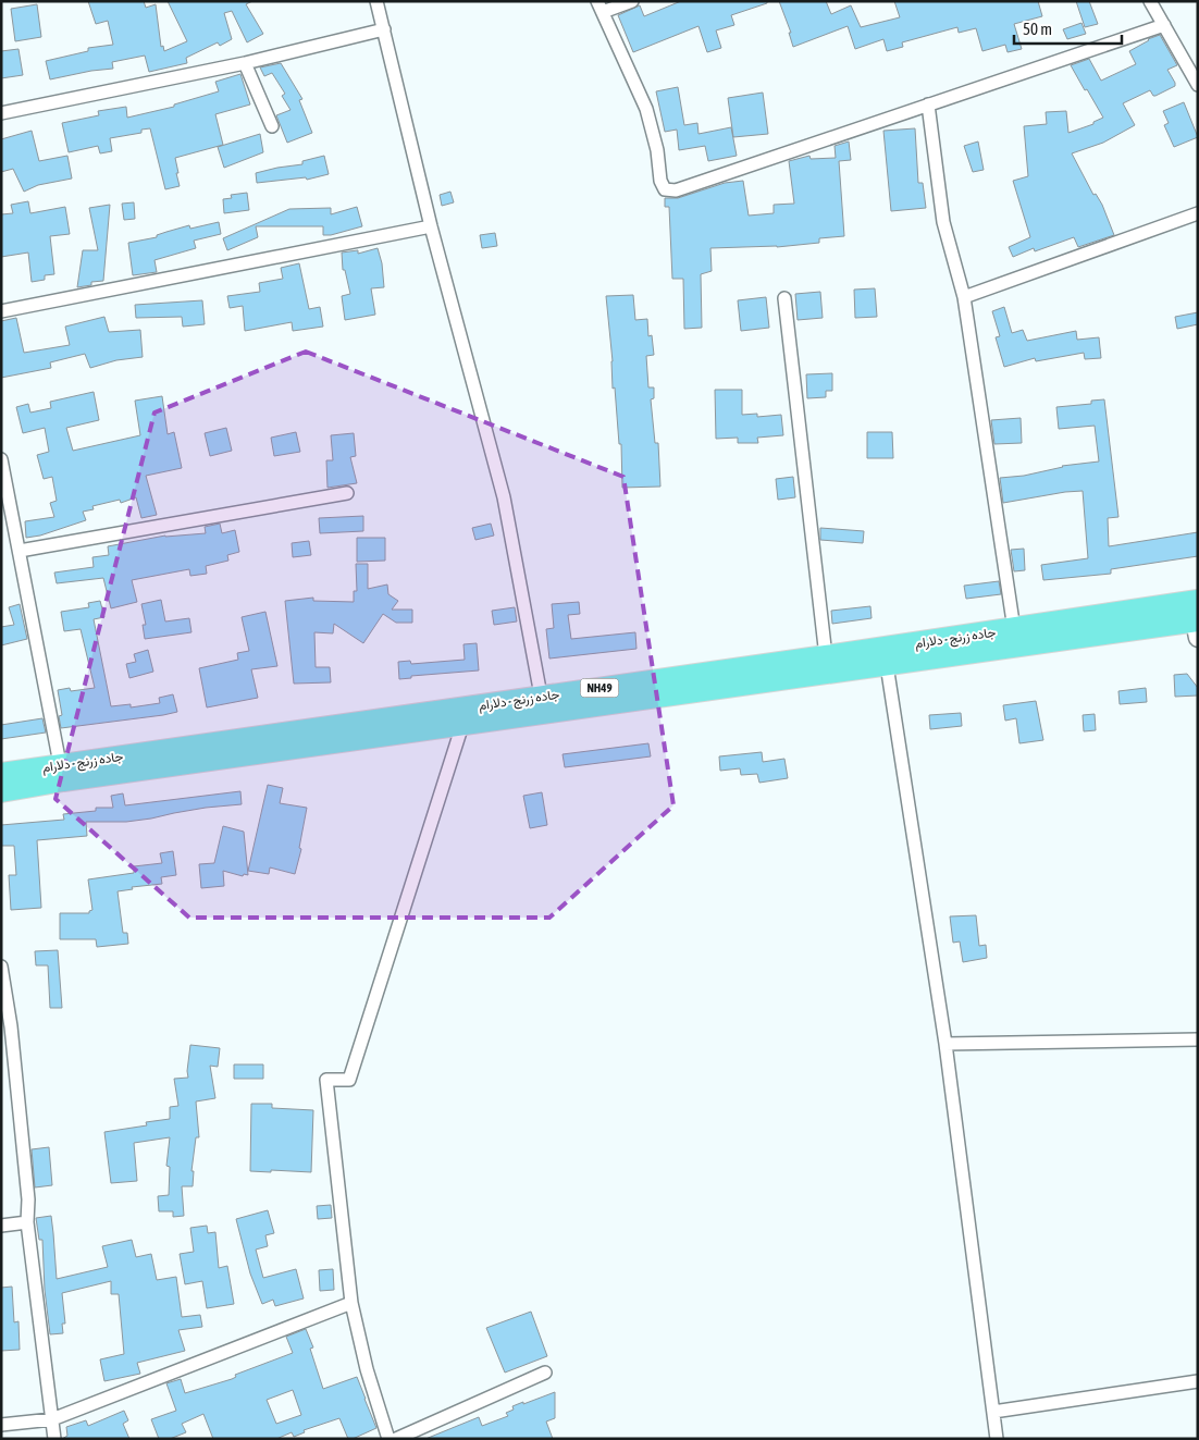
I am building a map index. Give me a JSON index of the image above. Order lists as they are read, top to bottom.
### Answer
{
  "streets": {
    "highway": ["جاده زرنج - دلارام", "NH49"]
  },
  "scale_bar": "50 m"
}
